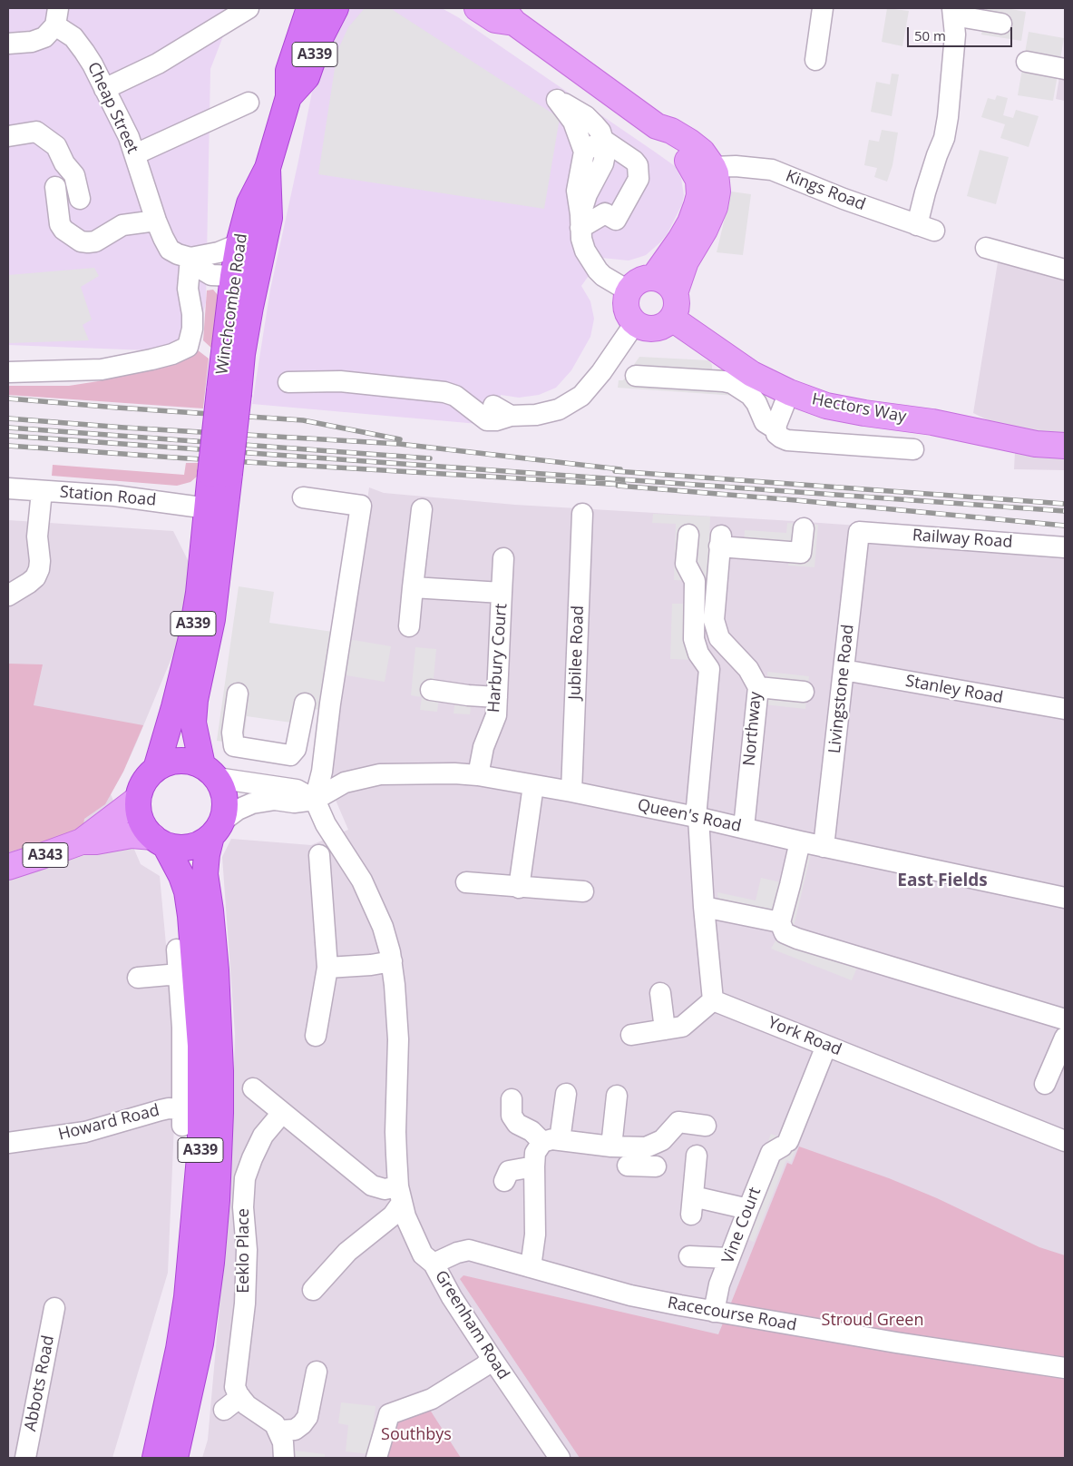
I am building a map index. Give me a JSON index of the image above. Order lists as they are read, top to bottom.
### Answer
{
  "streets": {
    "highway": ["A339", "Winchcombe Road"],
    "main road": ["Kings Road", "Hectors Way", "A343"],
    "street": [
      "Cheap Street",
      "Station Road",
      "Railway Road",
      "Jubilee Road",
      "Harbury Court",
      "Livingstone Road",
      "Stanley Road",
      "Northway",
      "Queen's Road",
      "York Road",
      "Howard Road",
      "Vine Court",
      "Eeklo Place",
      "Racecourse Road",
      "Greenham Road",
      "Abbots Road"
    ]
  },
  "crossings": [
    ["A339", "Winchcombe Road"],
    ["A339", "Station Road"],
    ["A339", "A343"],
    ["Cheap Street", "Winchcombe Road"],
    ["Railway Road", "Livingstone Road"],
    ["Jubilee Road", "Queen's Road"],
    ["Harbury Court", "Queen's Road"],
    ["Livingstone Road", "Stanley Road"],
    ["Livingstone Road", "Queen's Road"],
    ["Northway", "Queen's Road"],
    ["Queen's Road", "Greenham Road"],
    ["York Road", "Vine Court"],
    ["Vine Court", "Racecourse Road"],
    ["Racecourse Road", "Greenham Road"]
  ],
  "districts": ["East Fields"],
  "parks": ["Stroud Green", "Southbys"],
  "scale_bar": "50 m"
}
